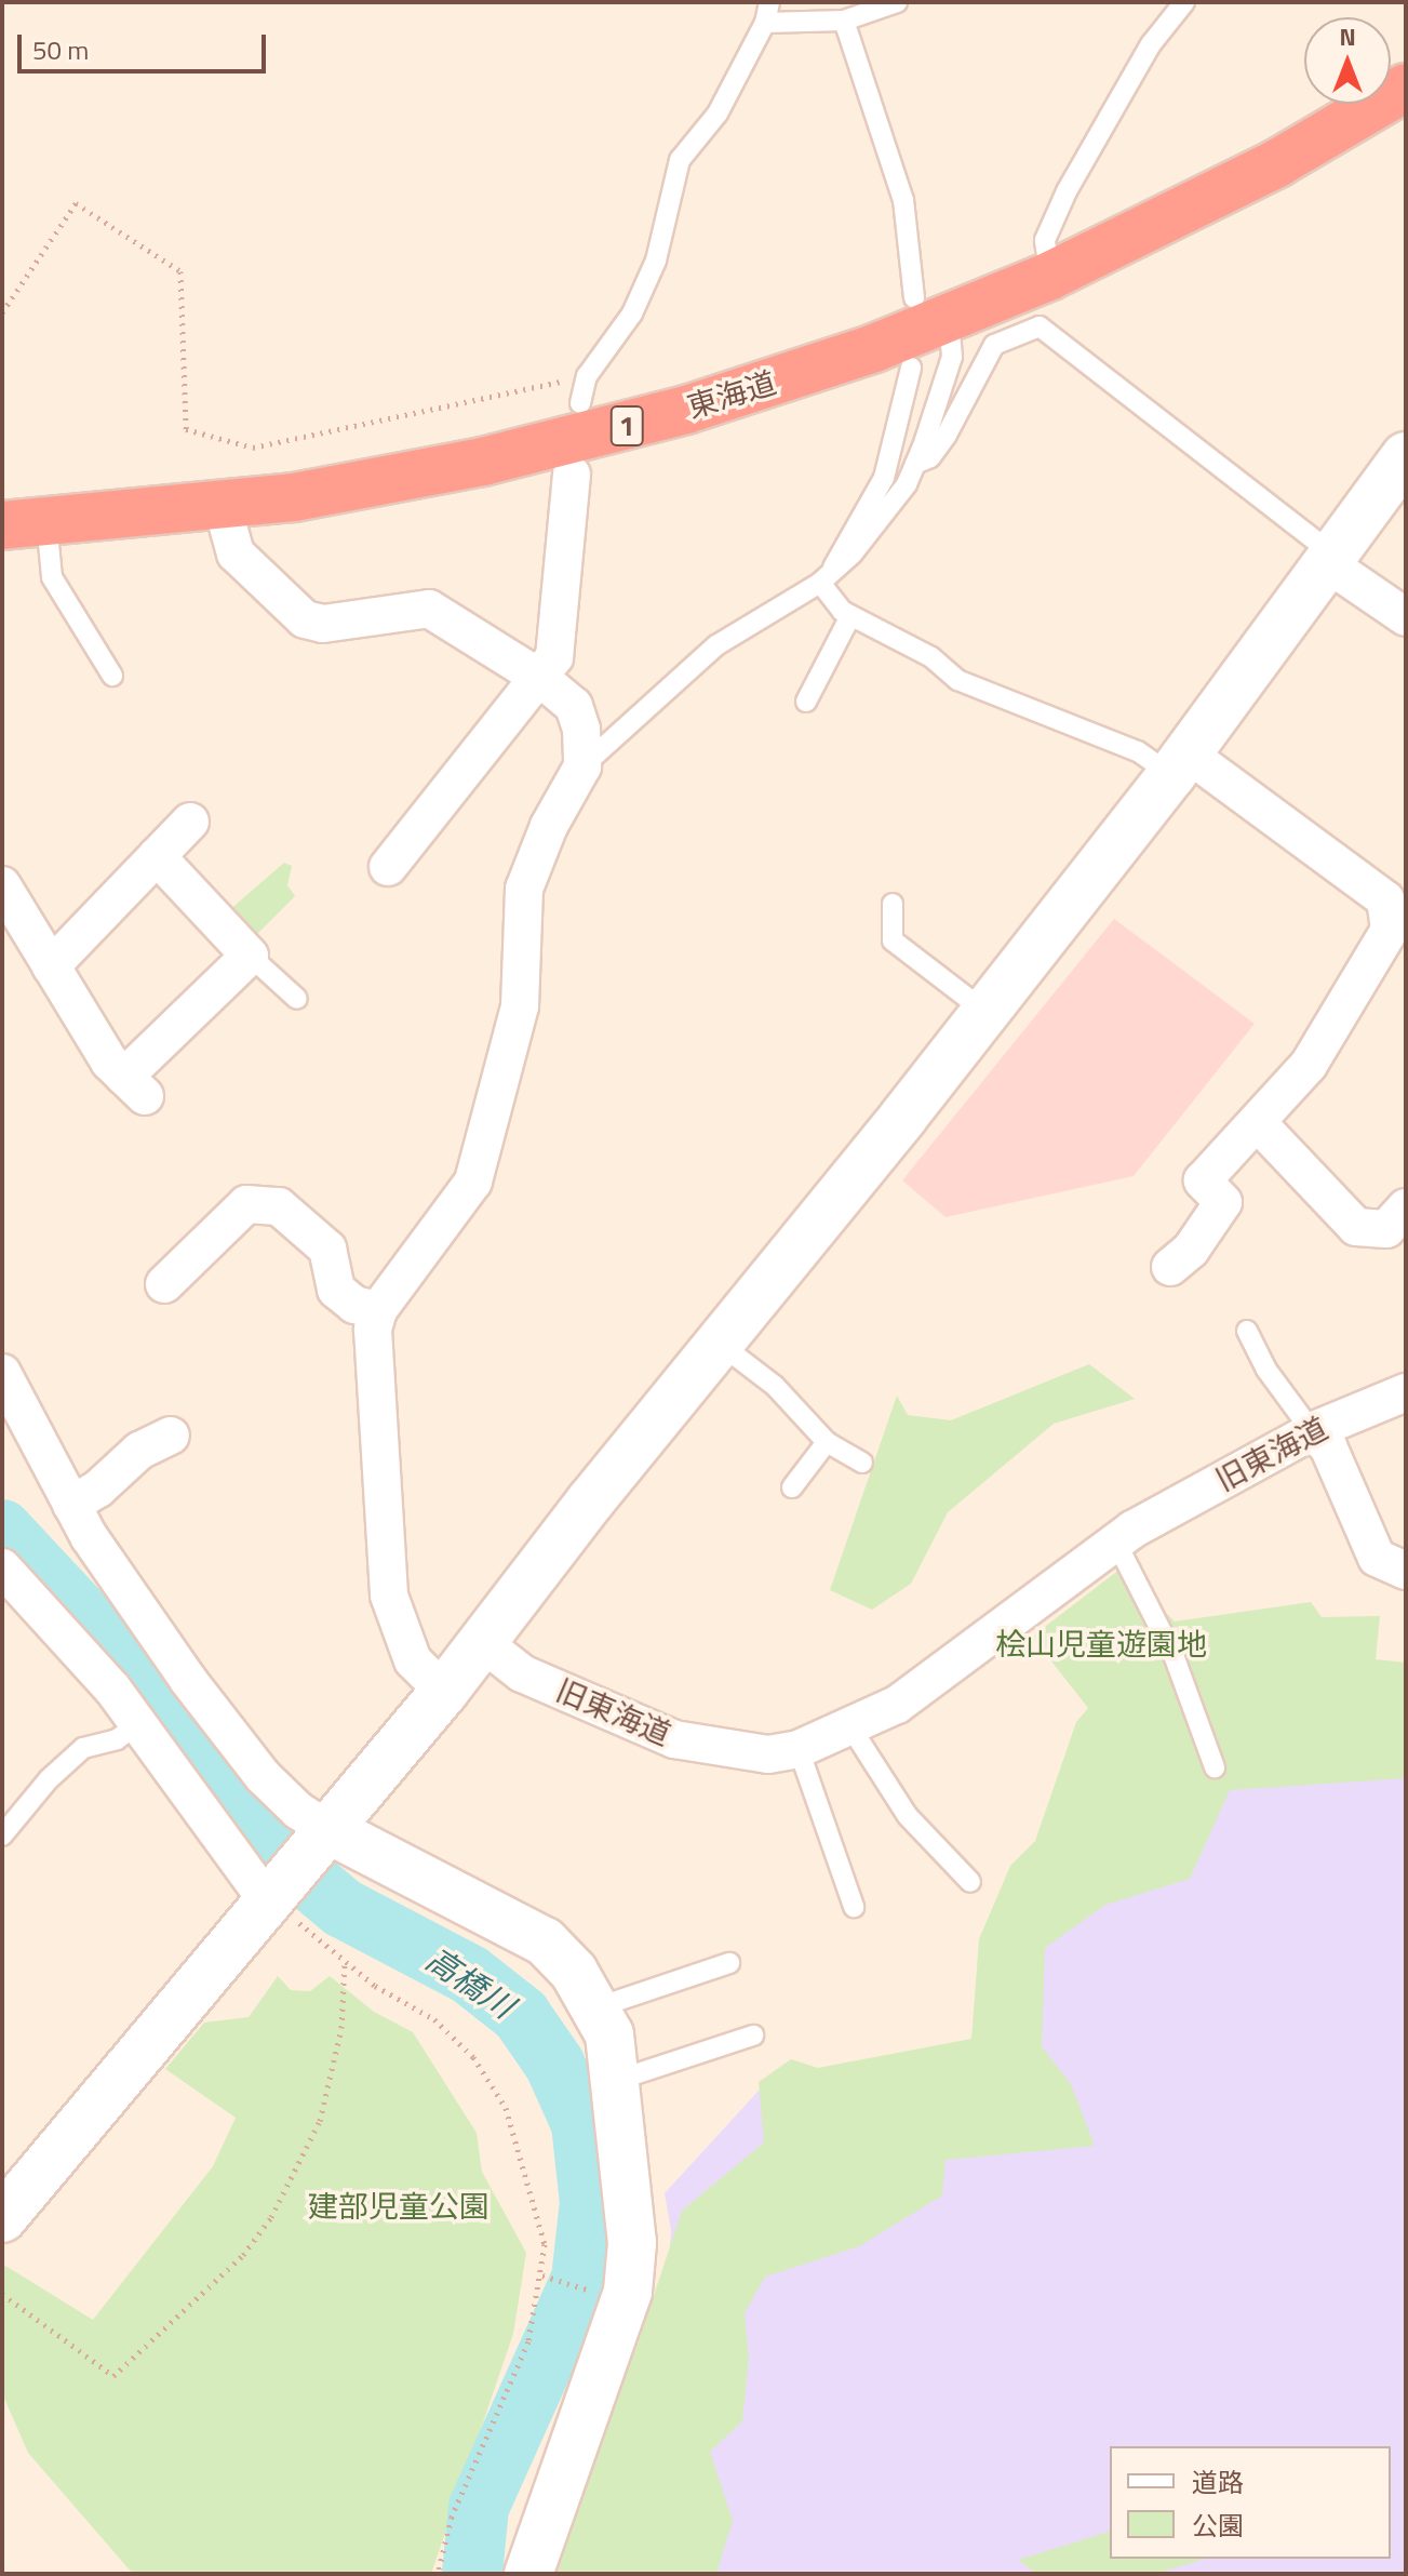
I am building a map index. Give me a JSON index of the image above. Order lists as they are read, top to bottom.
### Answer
{
  "streets": {
    "highway": ["東海道", "1"],
    "street": ["旧東海道"]
  },
  "water": ["高橋川"],
  "parks": ["桧山児童遊園地", "建部児童公園"],
  "legend": ["道路", "公園"],
  "scale_bar": "50 m",
  "north": "top"
}
